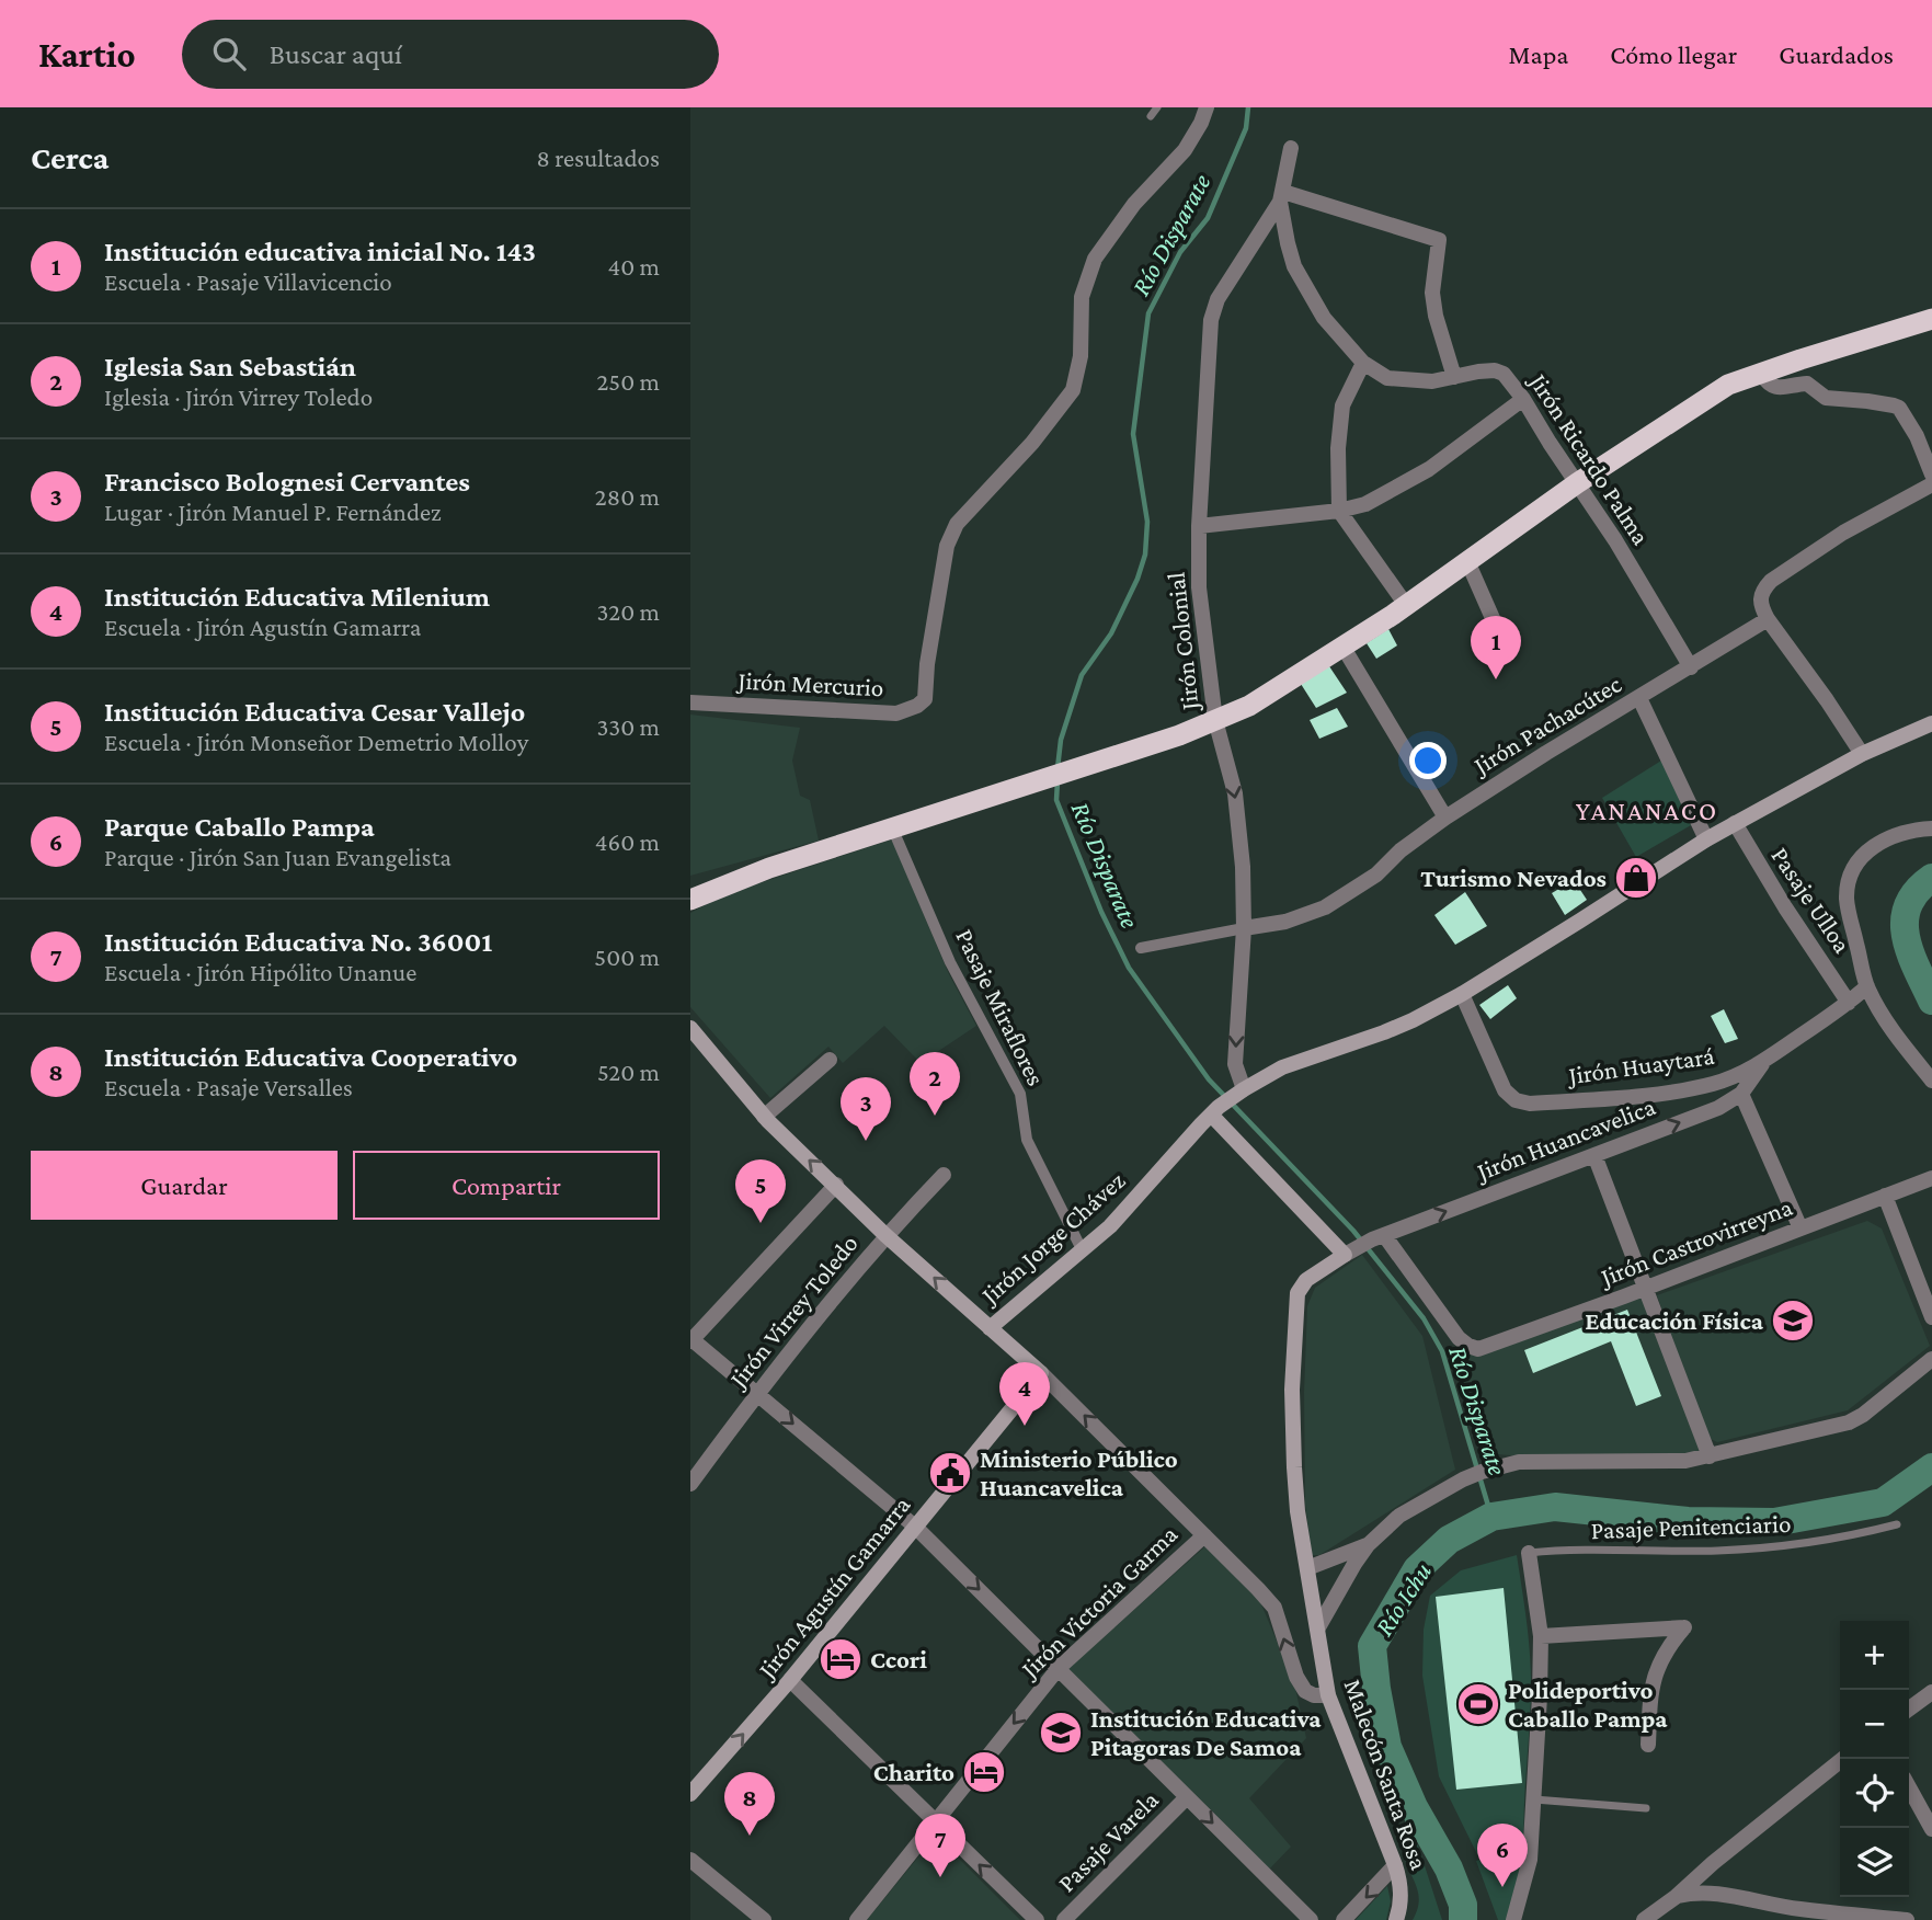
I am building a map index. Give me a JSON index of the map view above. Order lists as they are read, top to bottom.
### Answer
{
  "streets": {
    "main road": ["Jirón Jorge Chávez", "Jirón Agustín Gamarra", "Malecón Santa Rosa"],
    "street": [
      "Jirón Ricardo Palma",
      "Jirón Colonial",
      "Jirón Mercurio",
      "Jirón Pachacútec",
      "Pasaje Ulloa",
      "Pasaje Miraflores",
      "Jirón Huaytará",
      "Jirón Huancavelica",
      "Jirón Castrovirreyna",
      "Jirón Virrey Toledo",
      "Jirón Victoria Garma",
      "Pasaje Varela"
    ],
    "lane": ["Pasaje Penitenciario"]
  },
  "crossings": [
    ["Jirón Ricardo Palma", "Jirón Colonial"],
    ["Jirón Ricardo Palma", "Jirón Pachacútec"],
    ["Jirón Colonial", "Jirón Pachacútec"],
    ["Jirón Colonial", "Jirón Jorge Chávez"],
    ["Pasaje Ulloa", "Jirón Huaytará"],
    ["Pasaje Ulloa", "Jirón Jorge Chávez"],
    ["Pasaje Miraflores", "Jirón Jorge Chávez"],
    ["Jirón Huaytará", "Jirón Huancavelica"],
    ["Jirón Huaytará", "Jirón Jorge Chávez"],
    ["Jirón Huancavelica", "Jirón Castrovirreyna"],
    ["Jirón Huancavelica", "Malecón Santa Rosa"],
    ["Jirón Castrovirreyna", "Malecón Santa Rosa"]
  ],
  "one_way": ["Jirón Colonial", "Jirón Huancavelica", "Jirón Victoria Garma"],
  "districts": ["YANANACO"],
  "water": ["Río Disparate", "Río Ichu"],
  "places": {
    "shop": ["Turismo Nevados"],
    "school or university": ["Educación Física", "Institución Educativa Pitagoras De Samoa"],
    "public building": ["Ministerio Público Huancavelica"],
    "hotel": ["Ccori", "Charito"],
    "sports": ["Polideportivo Caballo Pampa"]
  },
  "page": {
    "header": "Kartio",
    "search": "Buscar aquí",
    "nav": ["Mapa", "Cómo llegar", "Guardados"],
    "heading": ["Cerca", "8 resultados"],
    "list": [
      {
        "mark": "1",
        "name": "Institución educativa inicial No. 143",
        "note": "Escuela · Pasaje Villavicencio",
        "value": "40 m"
      },
      {
        "mark": "2",
        "name": "Iglesia San Sebastián",
        "note": "Iglesia · Jirón Virrey Toledo",
        "value": "250 m"
      },
      {
        "mark": "3",
        "name": "Francisco Bolognesi Cervantes",
        "note": "Lugar · Jirón Manuel P. Fernández",
        "value": "280 m"
      },
      {
        "mark": "4",
        "name": "Institución Educativa Milenium",
        "note": "Escuela · Jirón Agustín Gamarra",
        "value": "320 m"
      },
      {
        "mark": "5",
        "name": "Institución Educativa Cesar Vallejo",
        "note": "Escuela · Jirón Monseñor Demetrio Molloy",
        "value": "330 m"
      },
      {
        "mark": "6",
        "name": "Parque Caballo Pampa",
        "note": "Parque · Jirón San Juan Evangelista",
        "value": "460 m"
      },
      {
        "mark": "7",
        "name": "Institución Educativa No. 36001",
        "note": "Escuela · Jirón Hipólito Unanue",
        "value": "500 m"
      },
      {
        "mark": "8",
        "name": "Institución Educativa Cooperativo",
        "note": "Escuela · Pasaje Versalles",
        "value": "520 m"
      }
    ],
    "pins": [
      "1",
      "2",
      "3",
      "5",
      "4",
      "8",
      "7",
      "6"
    ],
    "buttons": ["Guardar", "Compartir"],
    "map_buttons": ["+", "−"]
  }
}
